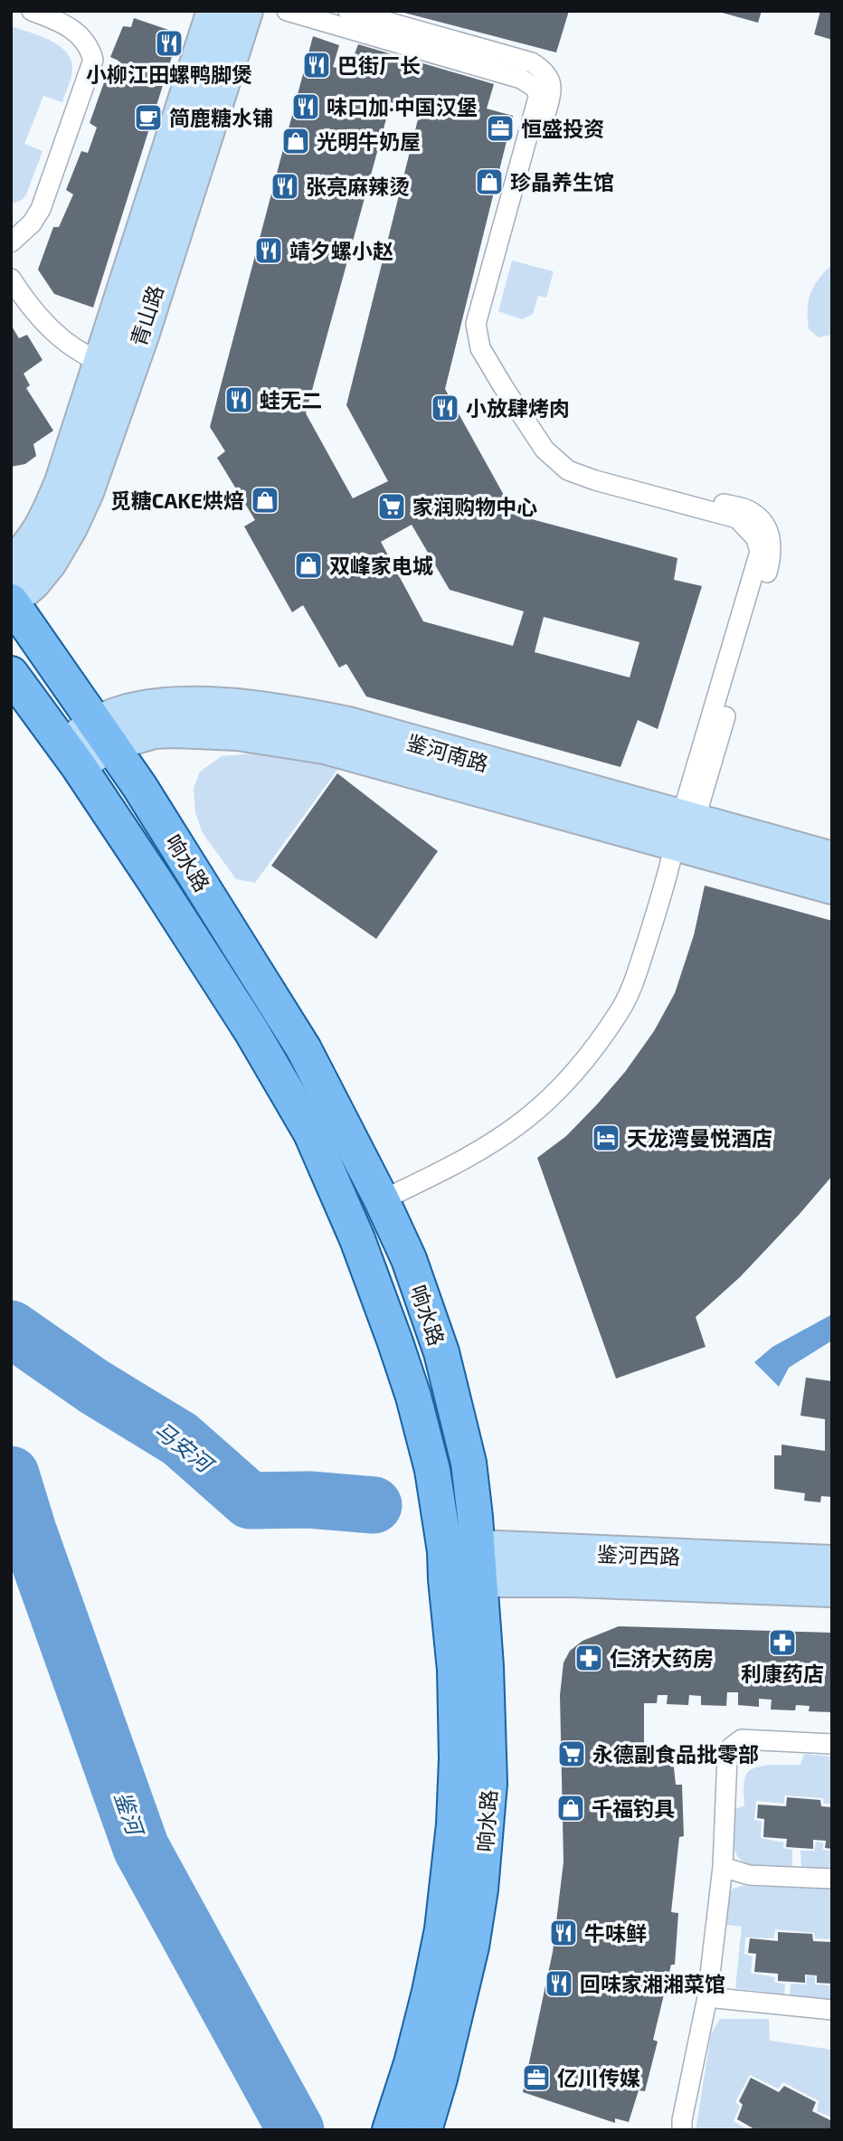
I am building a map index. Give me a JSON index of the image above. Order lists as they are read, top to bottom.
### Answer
{
  "streets": {
    "main road": ["响水路"],
    "street": ["青山路", "鉴河南路", "鉴河西路"]
  },
  "crossings": [
    ["青山路", "响水路"],
    ["鉴河南路", "响水路"],
    ["响水路", "鉴河西路"]
  ],
  "water": ["马安河", "鉴河"],
  "places": {
    "restaurant": [
      "小柳江田螺鸭脚煲",
      "巴街厂长",
      "味口加·中国汉堡",
      "张亮麻辣烫",
      "靖夕螺小赵",
      "蛙无二",
      "小放肆烤肉",
      "牛味鲜",
      "回味家湘湘菜馆"
    ],
    "cafe": ["简鹿糖水铺"],
    "office": ["恒盛投资", "亿川传媒"],
    "shop": [
      "光明牛奶屋",
      "珍晶养生馆",
      "觅糖CAKE烘焙",
      "双峰家电城",
      "千福钓具"
    ],
    "supermarket": ["家润购物中心", "永德副食品批零部"],
    "hotel": ["天龙湾曼悦酒店"],
    "pharmacy": ["利康药店", "仁济大药房"]
  }
}
